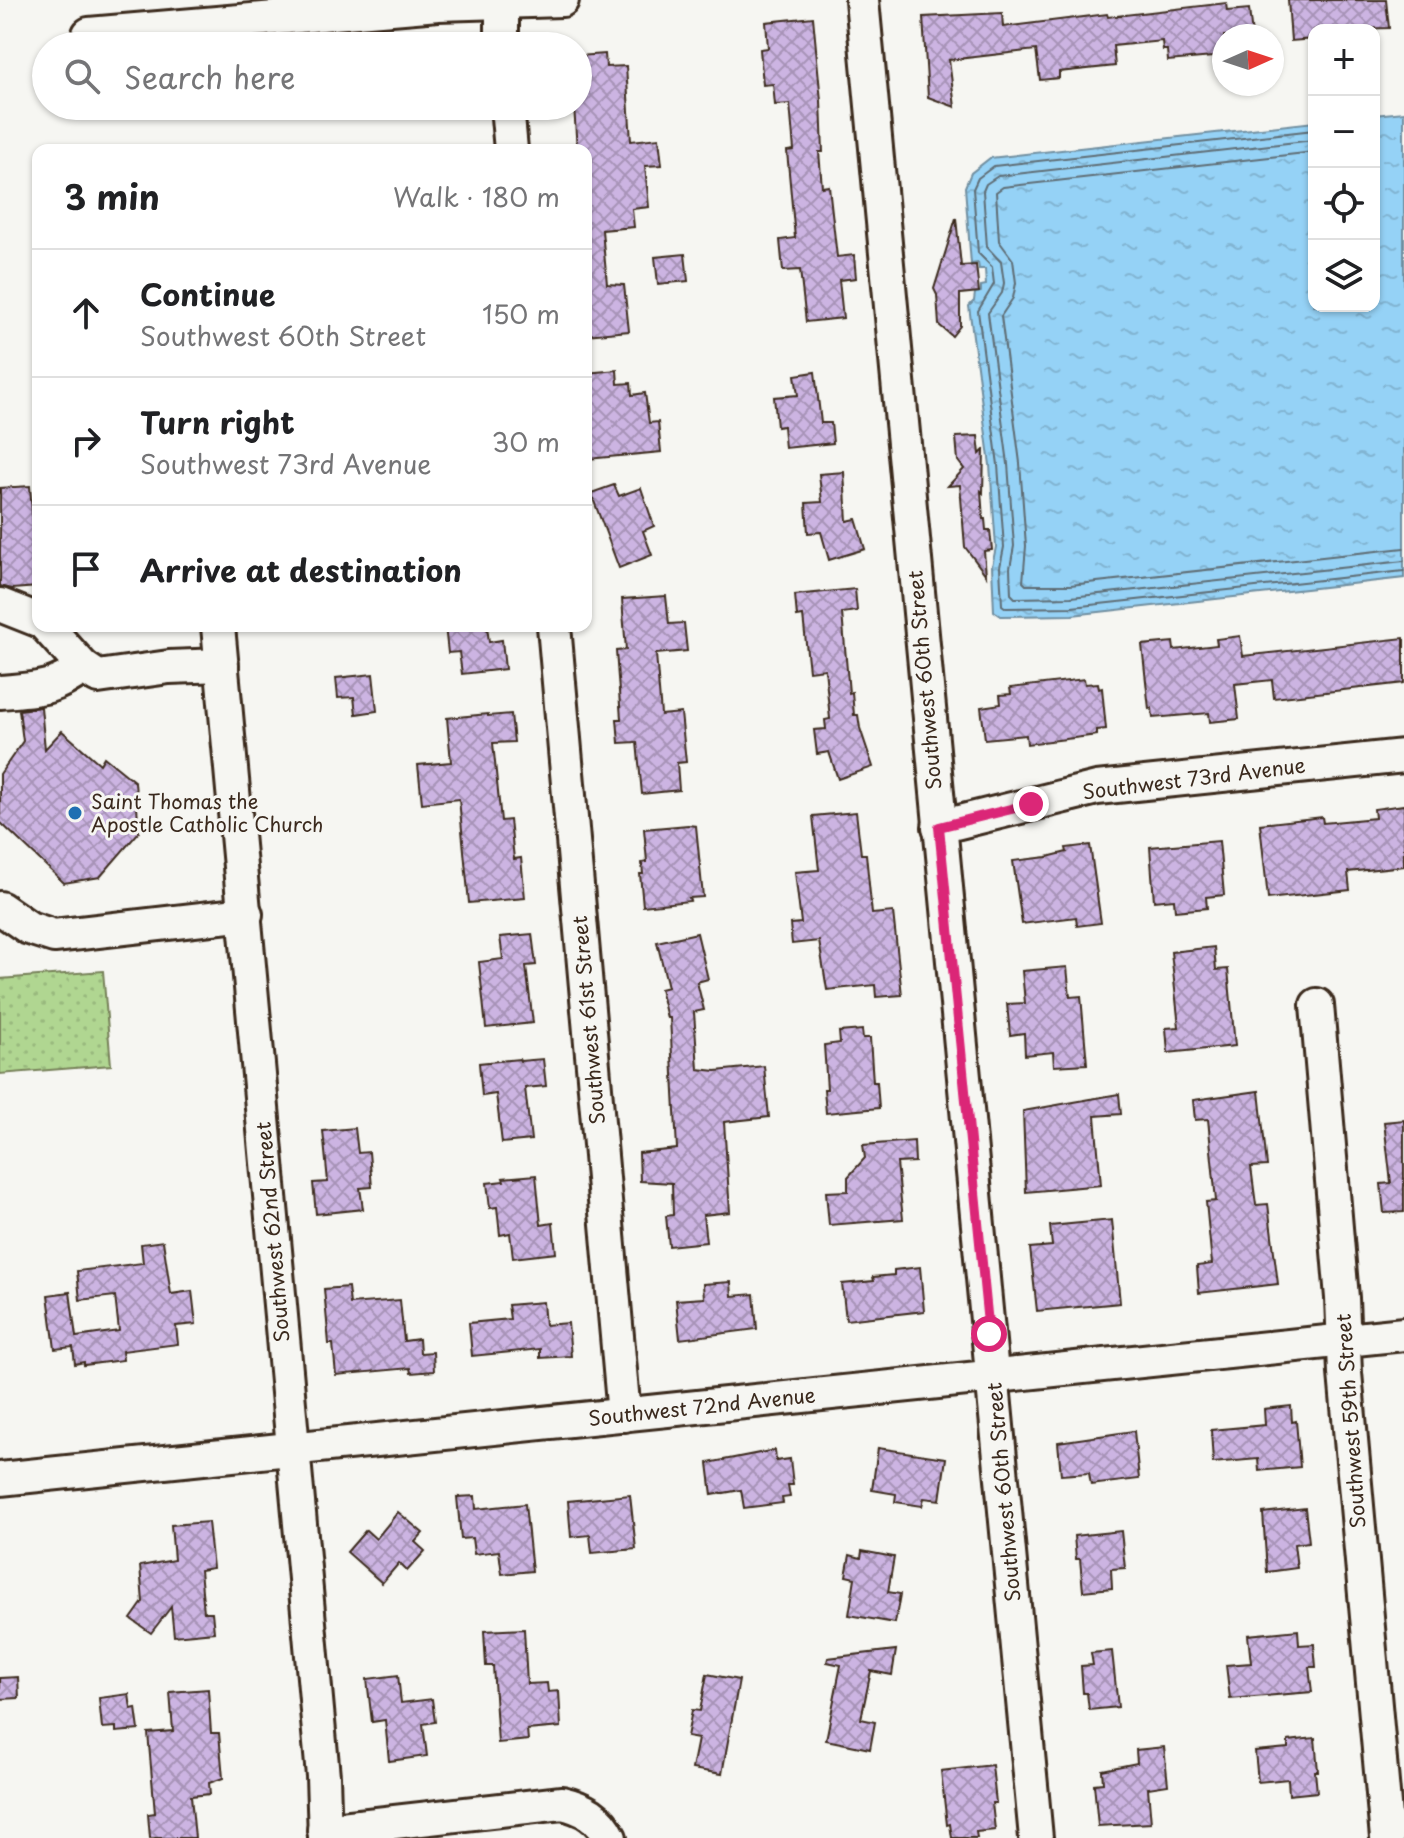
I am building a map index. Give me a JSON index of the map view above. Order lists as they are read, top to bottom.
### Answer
{
  "streets": {
    "street": [
      "Southwest 60th Street",
      "Southwest 73rd Avenue",
      "Southwest 61st Street",
      "Southwest 62nd Street",
      "Southwest 72nd Avenue",
      "Southwest 59th Street"
    ]
  },
  "crossings": [
    ["Southwest 60th Street", "Southwest 73rd Avenue"],
    ["Southwest 60th Street", "Southwest 72nd Avenue"],
    ["Southwest 61st Street", "Southwest 72nd Avenue"],
    ["Southwest 62nd Street", "Southwest 72nd Avenue"],
    ["Southwest 72nd Avenue", "Southwest 59th Street"]
  ],
  "places": ["Saint Thomas the Apostle Catholic Church"],
  "north": "right",
  "page": {
    "map_buttons": ["+", "−"],
    "search": "Search here",
    "heading": ["3 min", "Walk · 180 m"],
    "list": [
      ["Continue", "Southwest 60th Street", "150 m"],
      ["Turn right", "Southwest 73rd Avenue", "30 m"],
      "Arrive at destination"
    ]
  }
}
